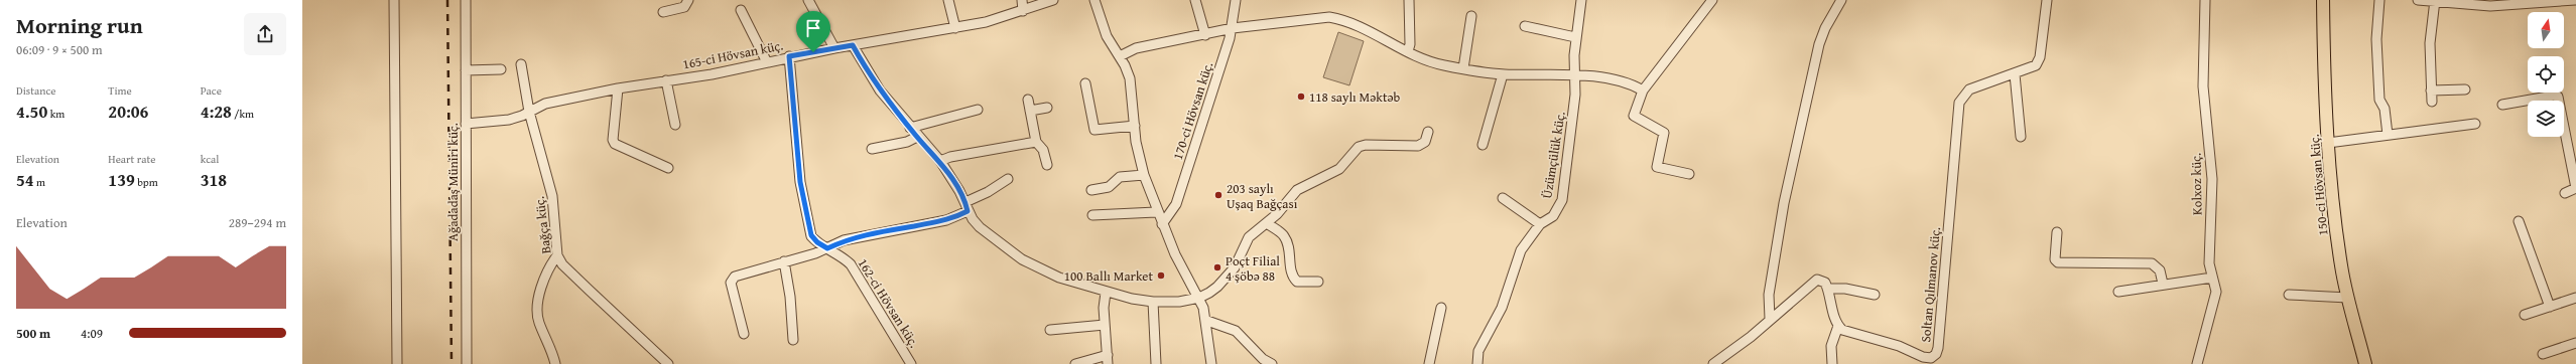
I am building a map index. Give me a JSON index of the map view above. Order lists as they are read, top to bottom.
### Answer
{
  "streets": {
    "main road": ["150-ci Hövsan küç."],
    "street": [
      "165-ci Hövsan küç.",
      "170-ci Hövsan küç.",
      "Üzümçülük küç.",
      "Ağadadaş Müniri küç.",
      "Kolxoz küç.",
      "Bağça küç.",
      "Soltan Qılmanov küç.",
      "162-ci Hövsan küç."
    ]
  },
  "crossings": [
    ["165-ci Hövsan küç.", "Ağadadaş Müniri küç."],
    ["165-ci Hövsan küç.", "Bağça küç."],
    ["165-ci Hövsan küç.", "162-ci Hövsan küç."]
  ],
  "places": [
    "118 saylı Məktəb",
    "203 saylı Uşaq Bağçası",
    "Poçt Filial 4 şöbə 88",
    "100 Ballı Market"
  ],
  "north": "top",
  "page": {
    "heading": ["Morning run", "06:09 · 9 × 500 m"],
    "stats": [
      ["Distance", "4.50 km"],
      ["Time", "20:06"],
      ["Pace", "4:28 /km"],
      ["Elevation", "54 m"],
      ["Heart rate", "139 bpm"],
      ["kcal", "318"]
    ],
    "chart": ["Elevation", "289–294 m"],
    "list": [
      {
        "name": "500 m",
        "note": "4:09"
      }
    ]
  }
}
